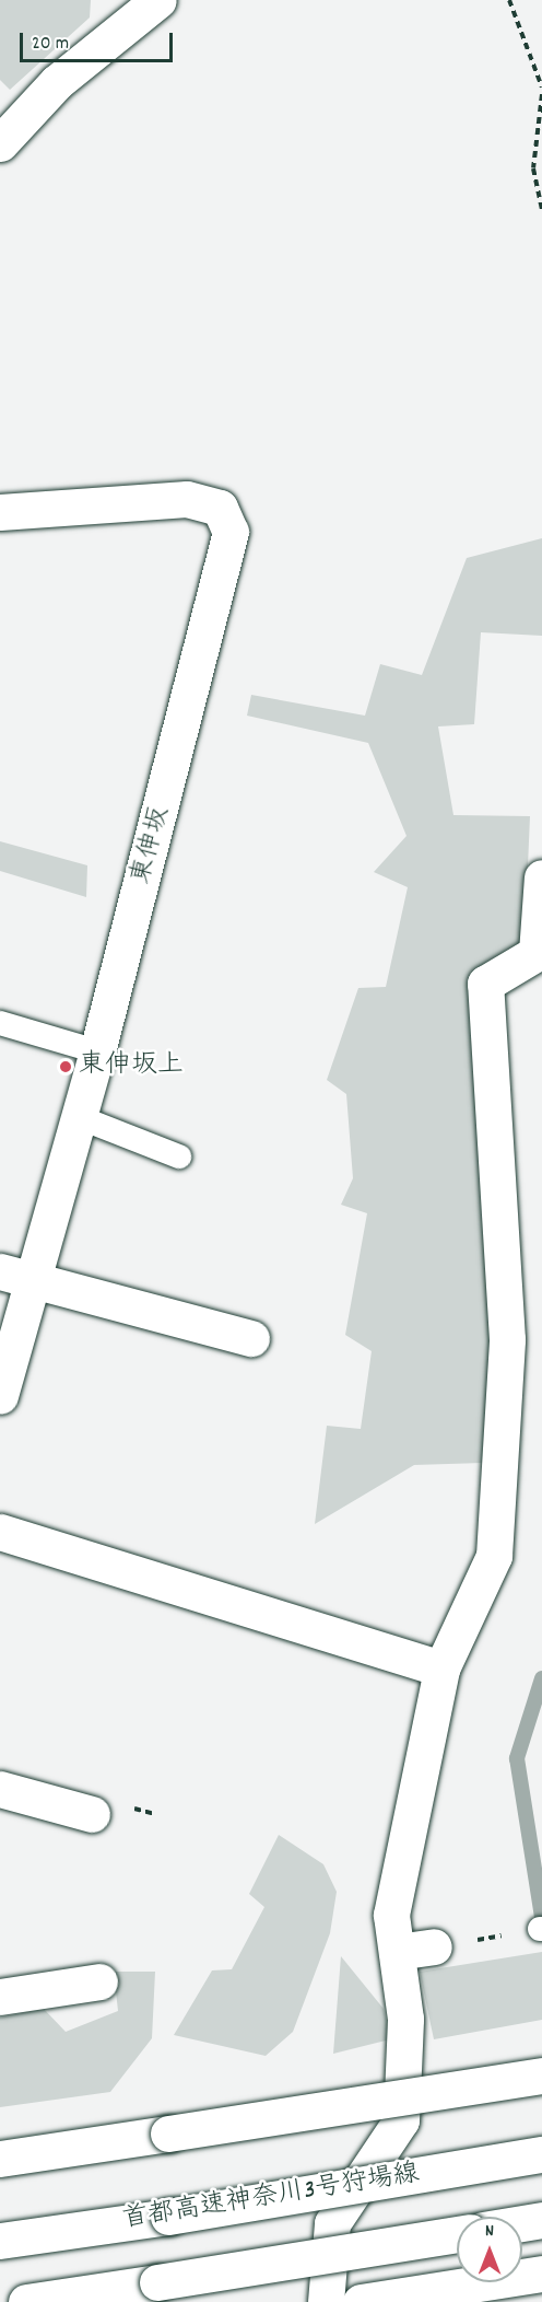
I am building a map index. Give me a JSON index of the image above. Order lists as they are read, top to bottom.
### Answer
{
  "streets": {
    "main road": ["東伸坂", "首都高速神奈川3号狩場線"]
  },
  "places": ["東伸坂上"],
  "scale_bar": "20 m",
  "north": "top"
}
